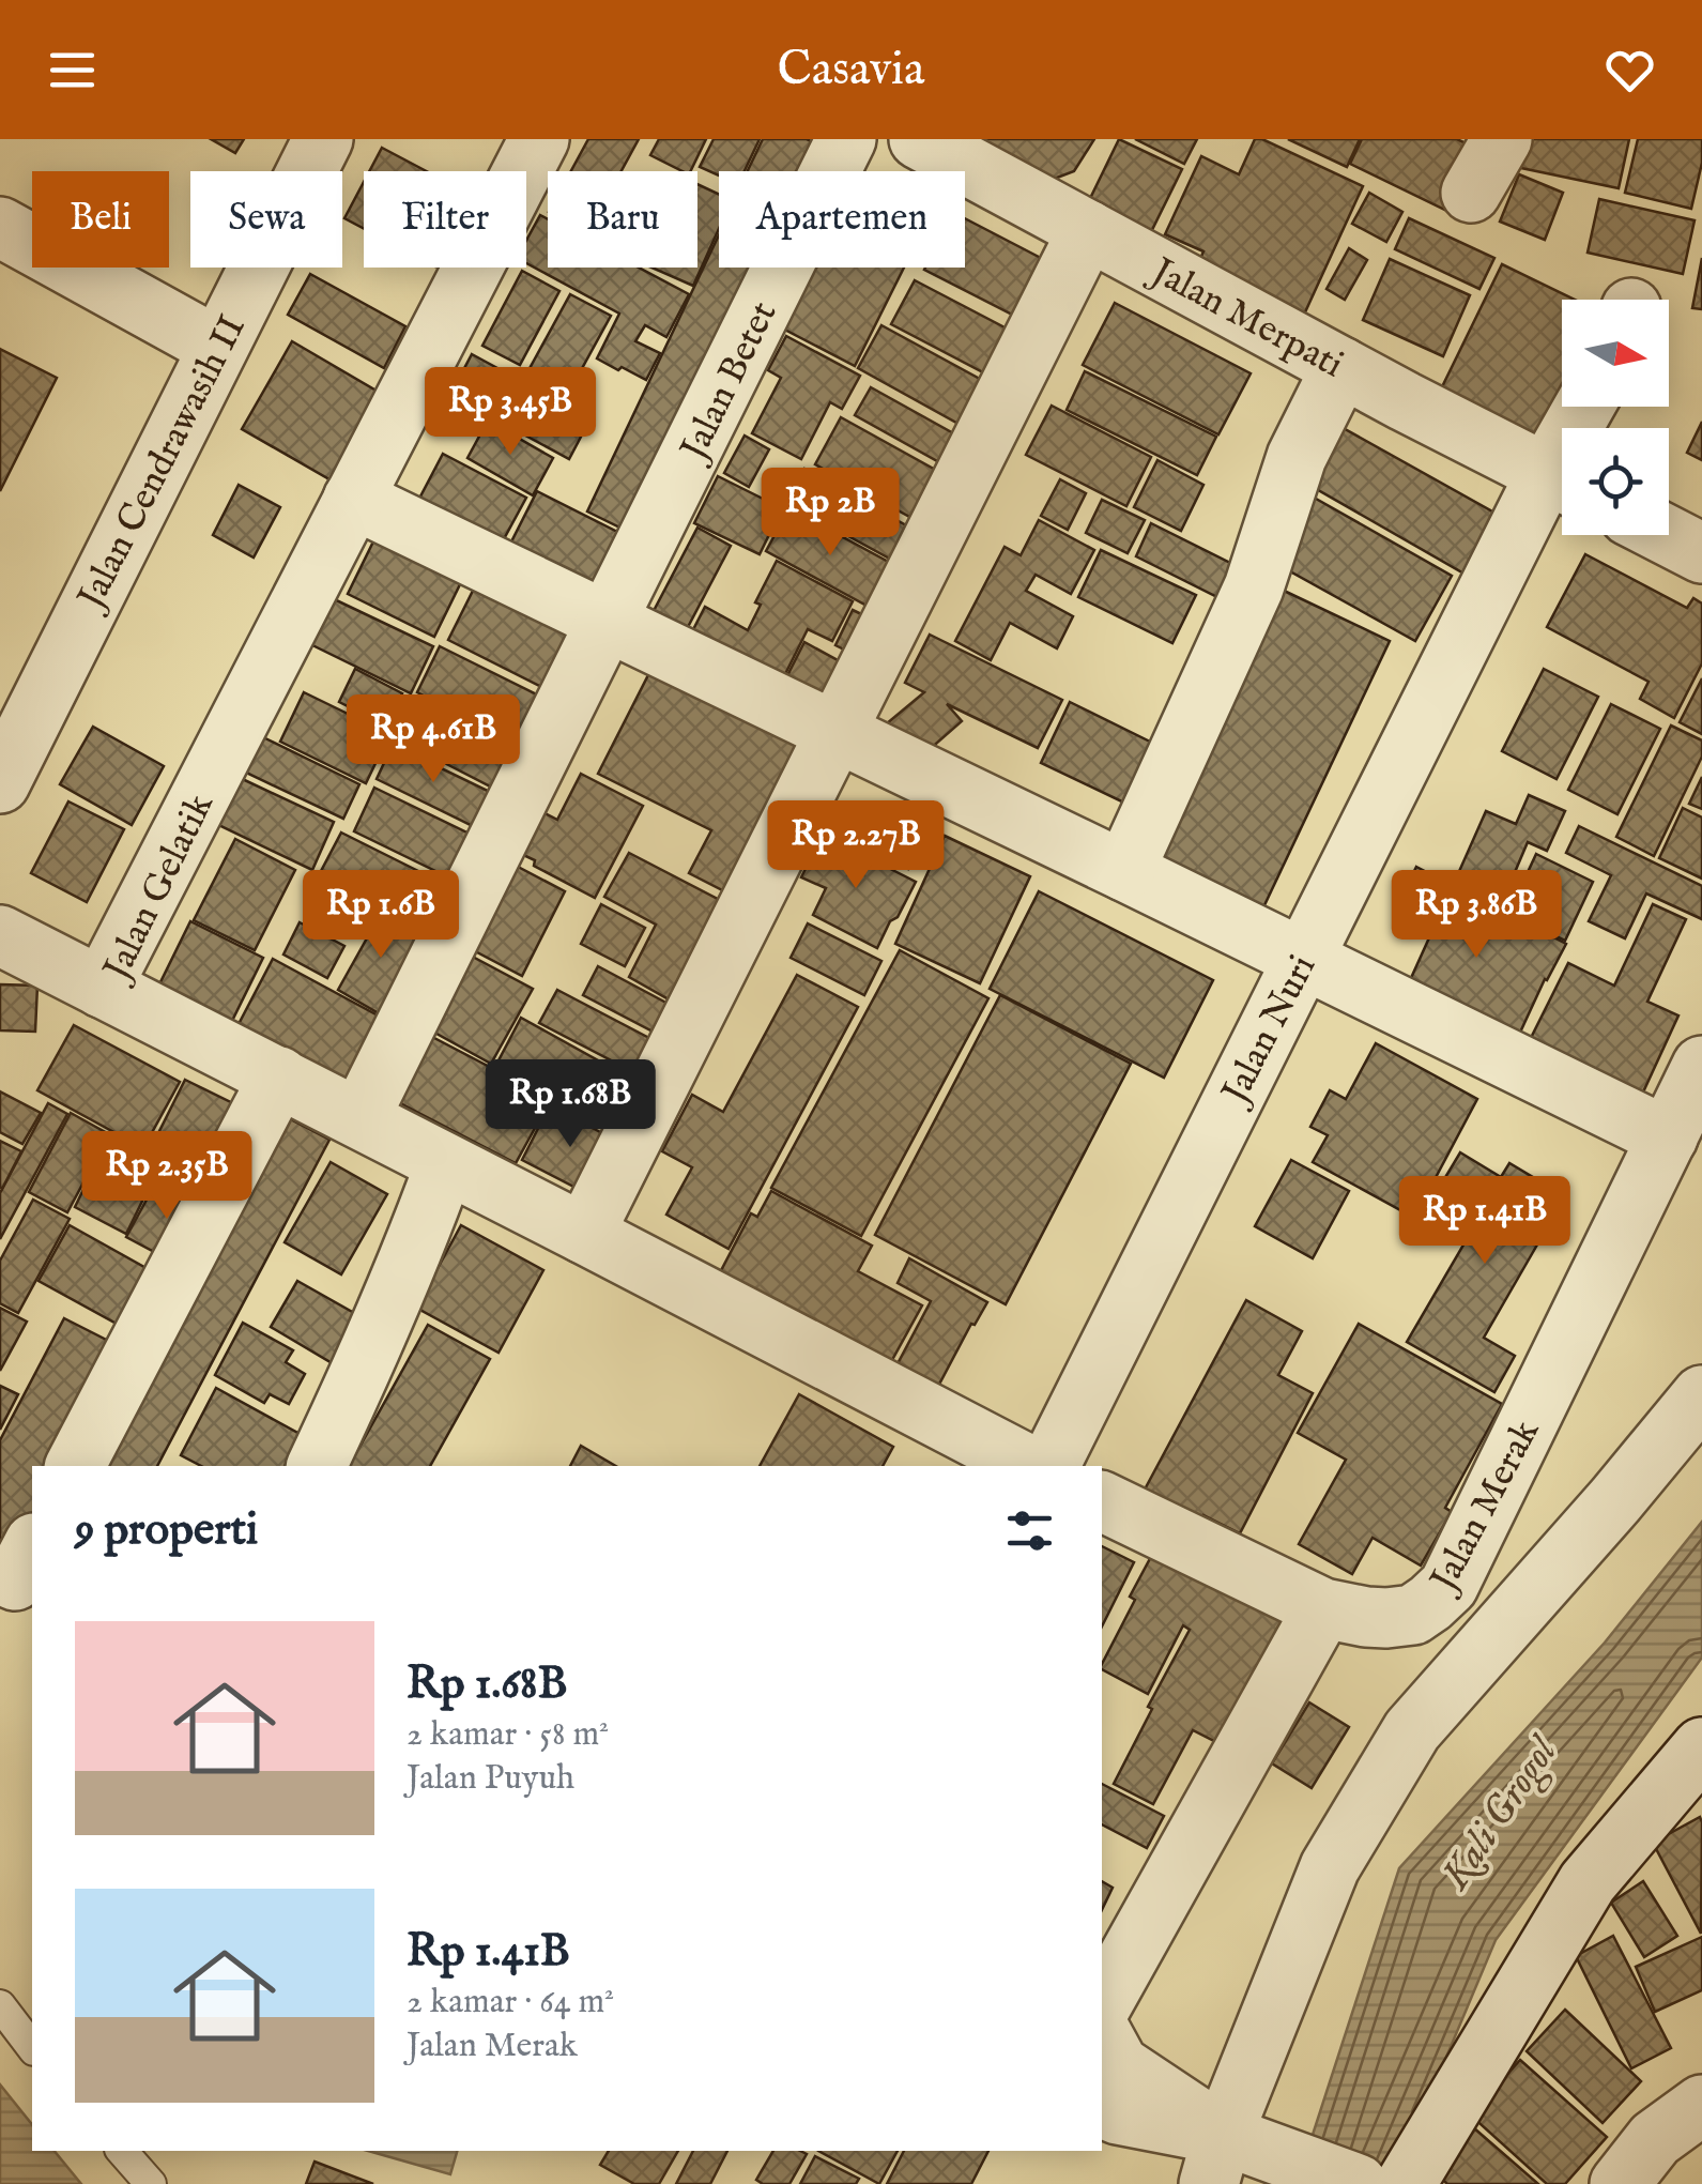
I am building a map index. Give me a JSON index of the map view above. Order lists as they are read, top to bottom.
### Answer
{
  "streets": {
    "street": [
      "Jalan Merpati",
      "Jalan Betet",
      "Jalan Cendrawasih II",
      "Jalan Gelatik",
      "Jalan Nuri",
      "Jalan Merak"
    ]
  },
  "crossings": [
    ["Jalan Betet", "Jalan Gelatik"]
  ],
  "water": ["Kali Grogol"],
  "north": "right",
  "page": {
    "header": "Casavia",
    "chip": [
      "Beli",
      "Sewa",
      "Filter",
      "Baru",
      "Apartemen"
    ],
    "price": [
      "Rp 3.45B",
      "Rp 2B",
      "Rp 4.61B",
      "Rp 2.27B",
      "Rp 1.6B",
      "Rp 3.86B",
      "Rp 1.68B",
      "Rp 2.35B",
      "Rp 1.41B"
    ],
    "heading": "9 properti",
    "list": [
      {
        "name": "Rp 1.68B",
        "note": "2 kamar · 58 m² · Jalan Puyuh"
      },
      {
        "name": "Rp 1.41B",
        "note": "2 kamar · 64 m² · Jalan Merak"
      }
    ]
  }
}
